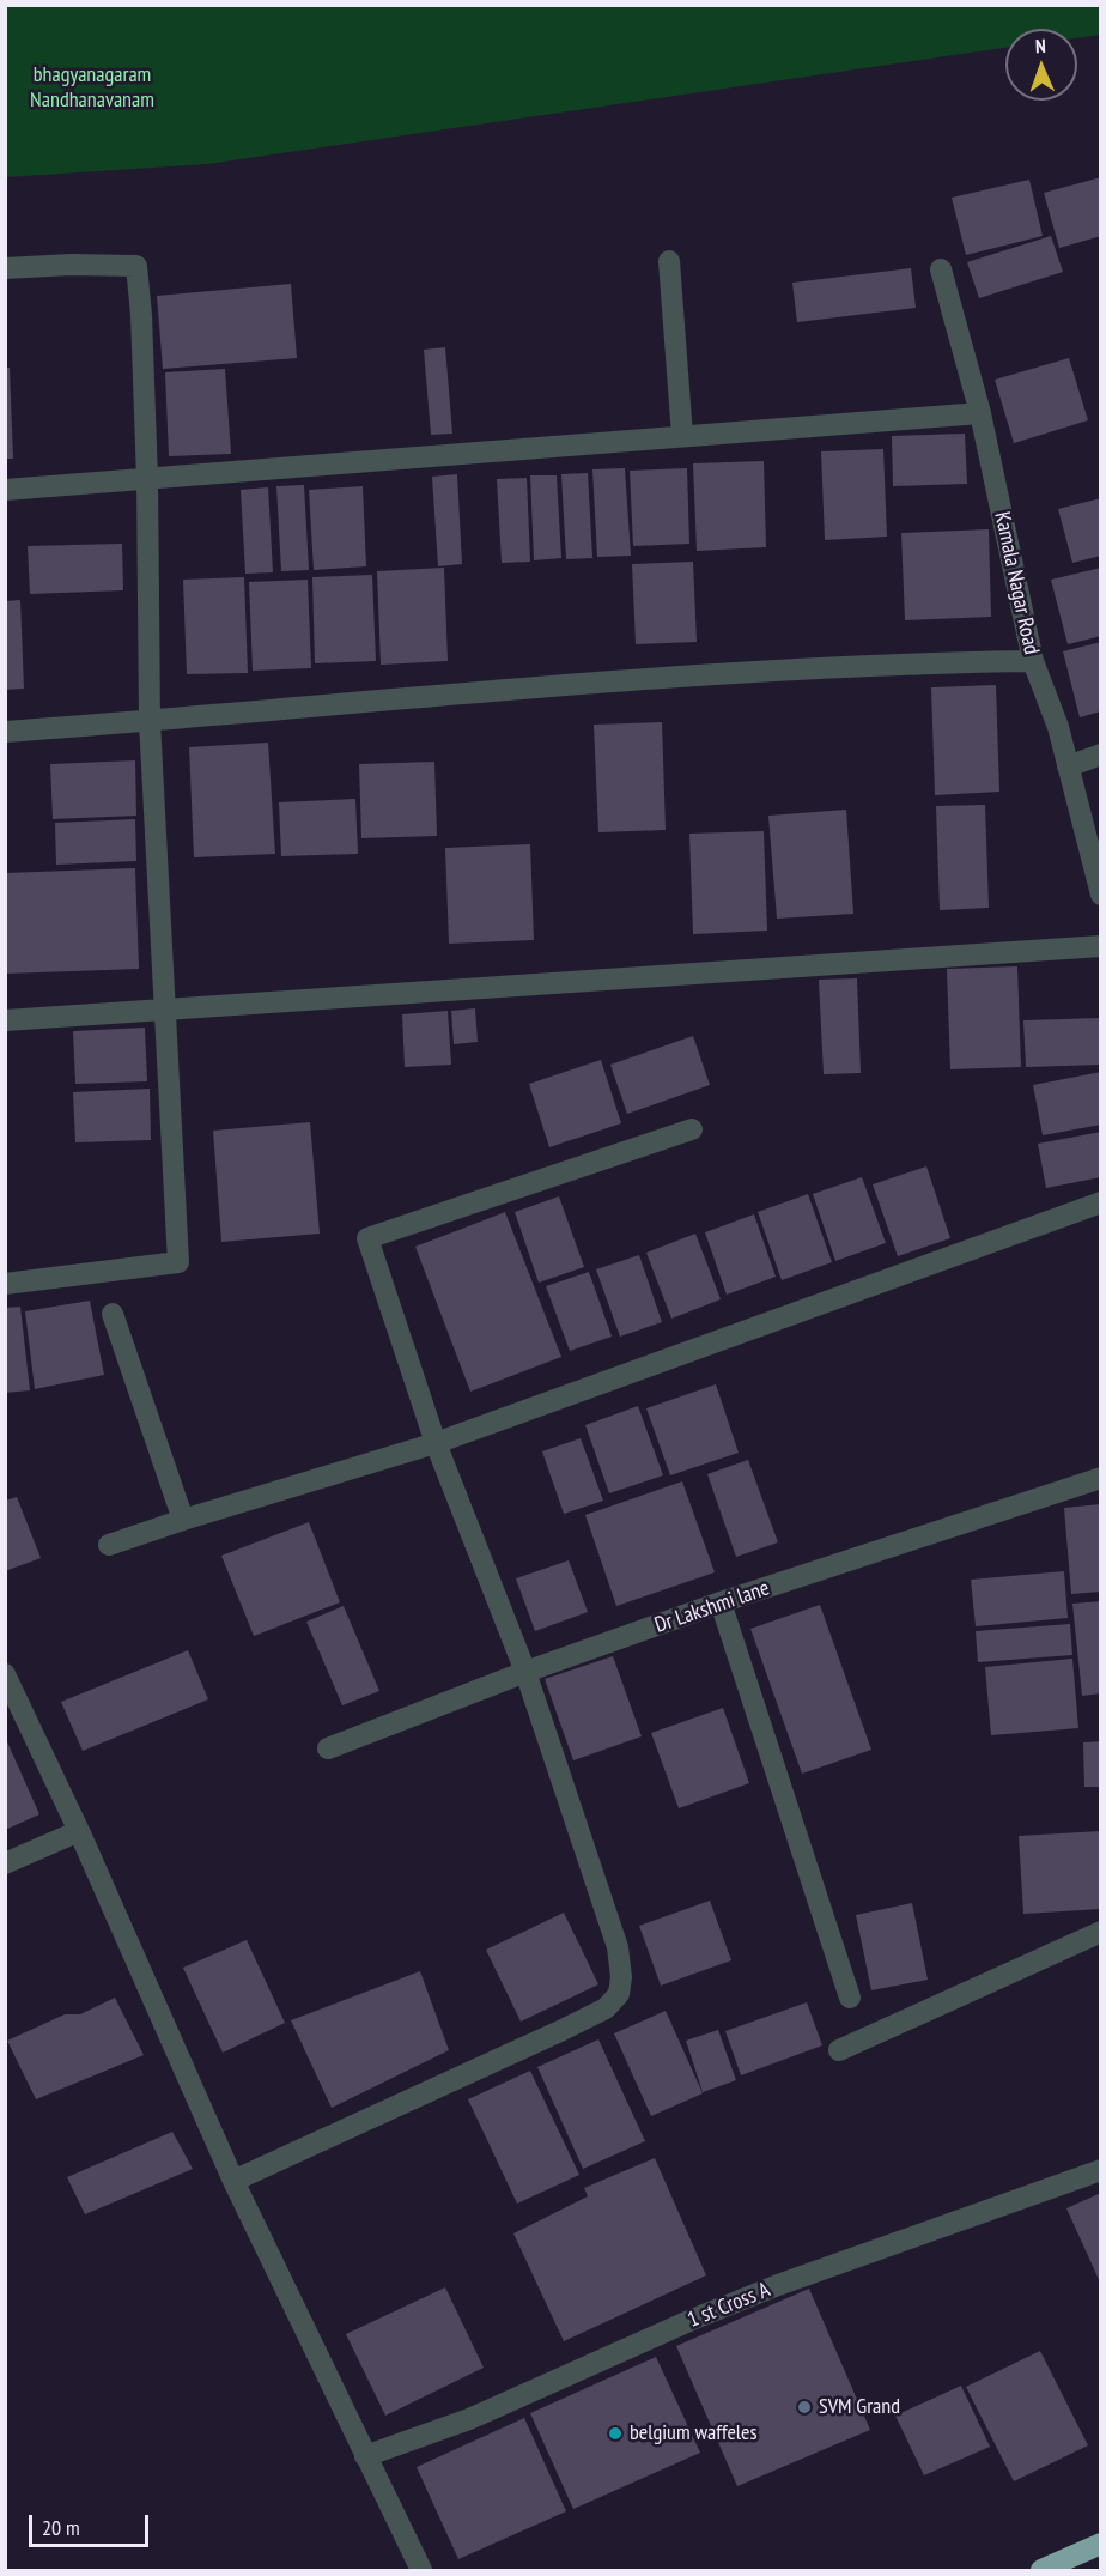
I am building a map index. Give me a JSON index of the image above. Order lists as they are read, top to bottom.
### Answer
{
  "streets": {
    "street": ["Kamala Nagar Road", "Dr Lakshmi lane", "1 st Cross A"]
  },
  "parks": ["bhagyanagaram Nandhanavanam"],
  "places": ["SVM Grand", "belgium waffeles"],
  "scale_bar": "20 m",
  "north": "top"
}
